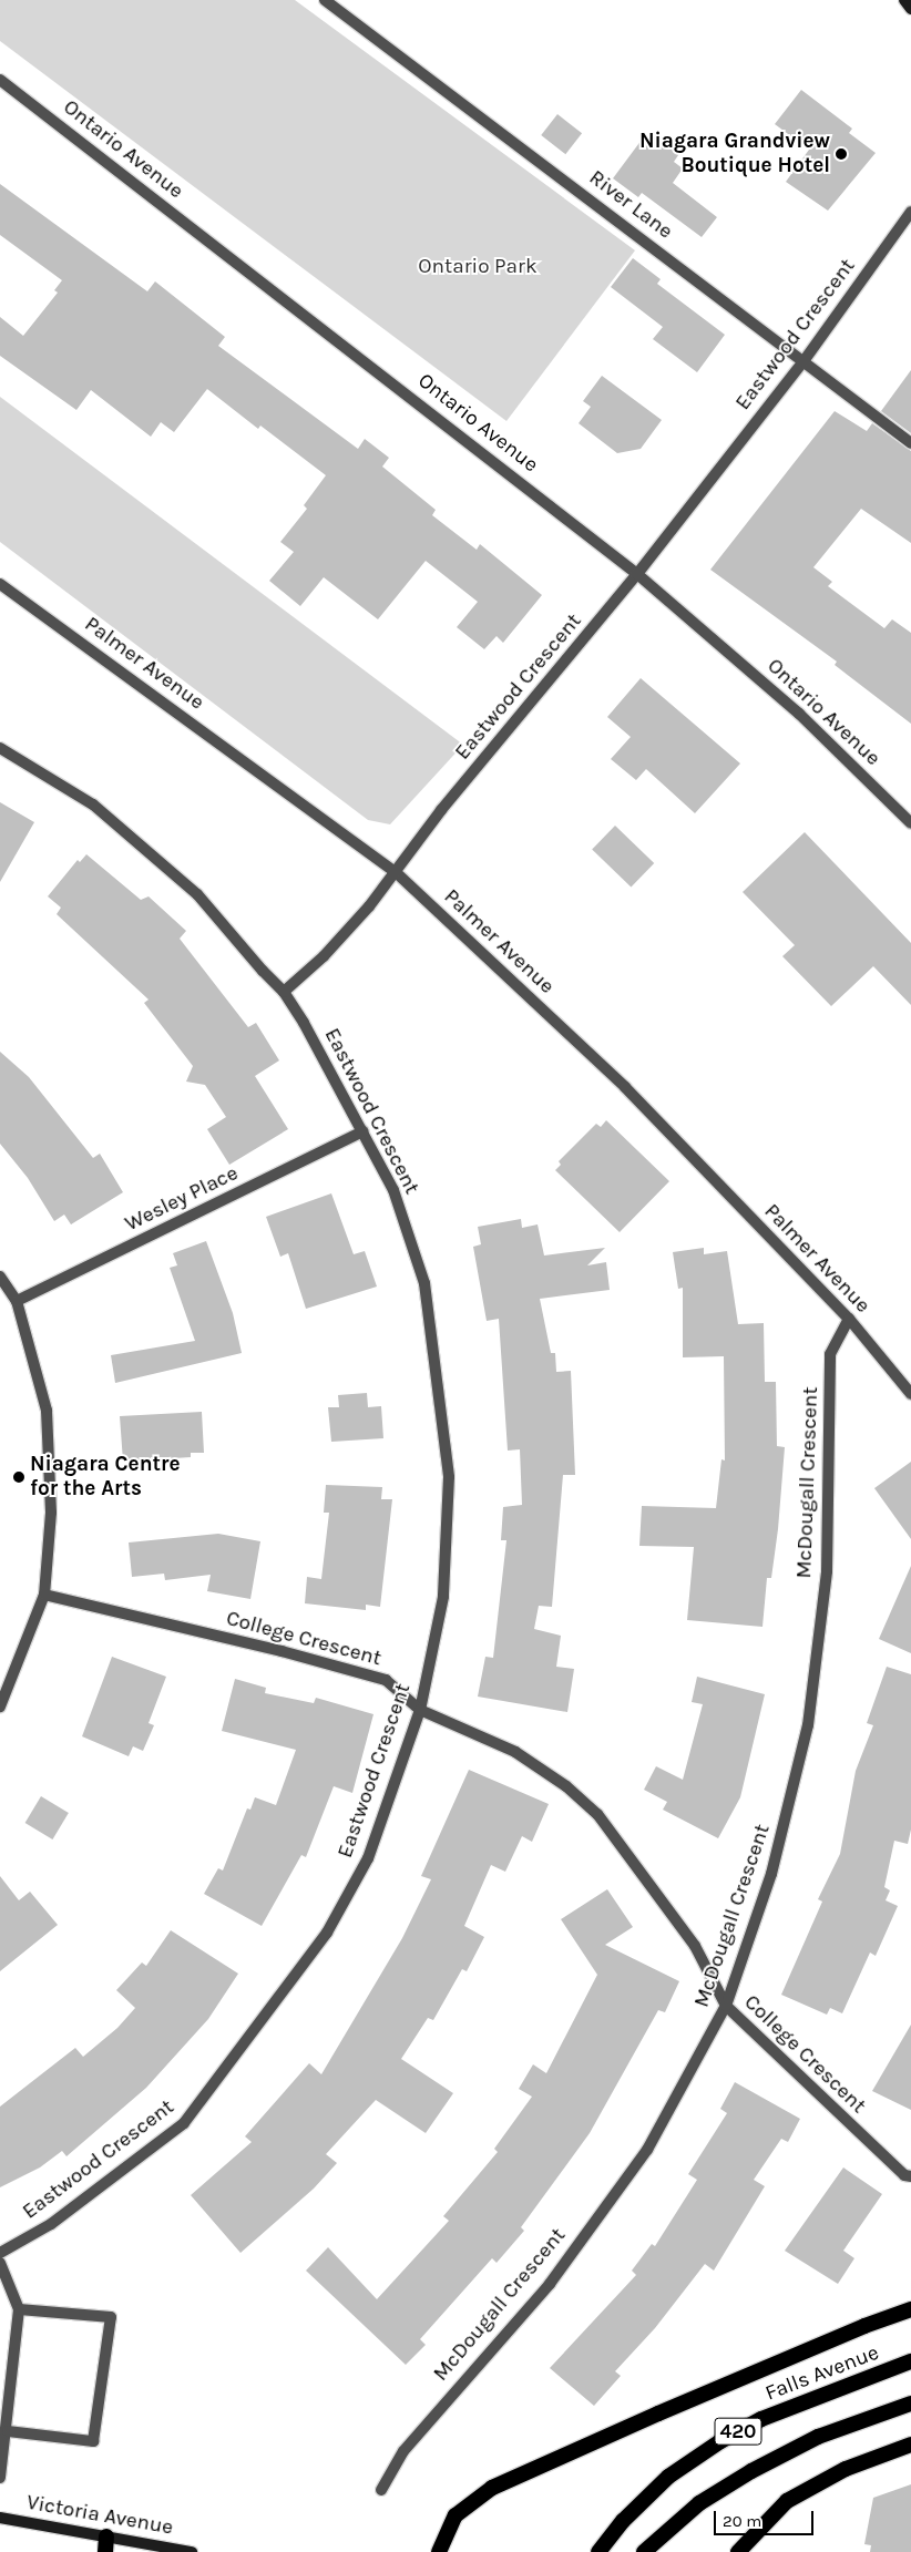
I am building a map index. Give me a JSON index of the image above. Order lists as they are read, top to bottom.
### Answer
{
  "streets": {
    "highway": ["Falls Avenue", "420"],
    "main road": ["Victoria Avenue"],
    "street": [
      "Ontario Avenue",
      "River Lane",
      "Eastwood Crescent",
      "Palmer Avenue",
      "Wesley Place",
      "McDougall Crescent",
      "College Crescent"
    ]
  },
  "crossings": [
    ["Ontario Avenue", "Eastwood Crescent"],
    ["River Lane", "Eastwood Crescent"],
    ["Eastwood Crescent", "Palmer Avenue"],
    ["Eastwood Crescent", "Wesley Place"],
    ["Eastwood Crescent", "College Crescent"],
    ["Palmer Avenue", "McDougall Crescent"],
    ["McDougall Crescent", "College Crescent"]
  ],
  "parks": ["Ontario Park"],
  "places": ["Niagara Grandview Boutique Hotel", "Niagara Centre for the Arts"],
  "scale_bar": "20 m"
}
